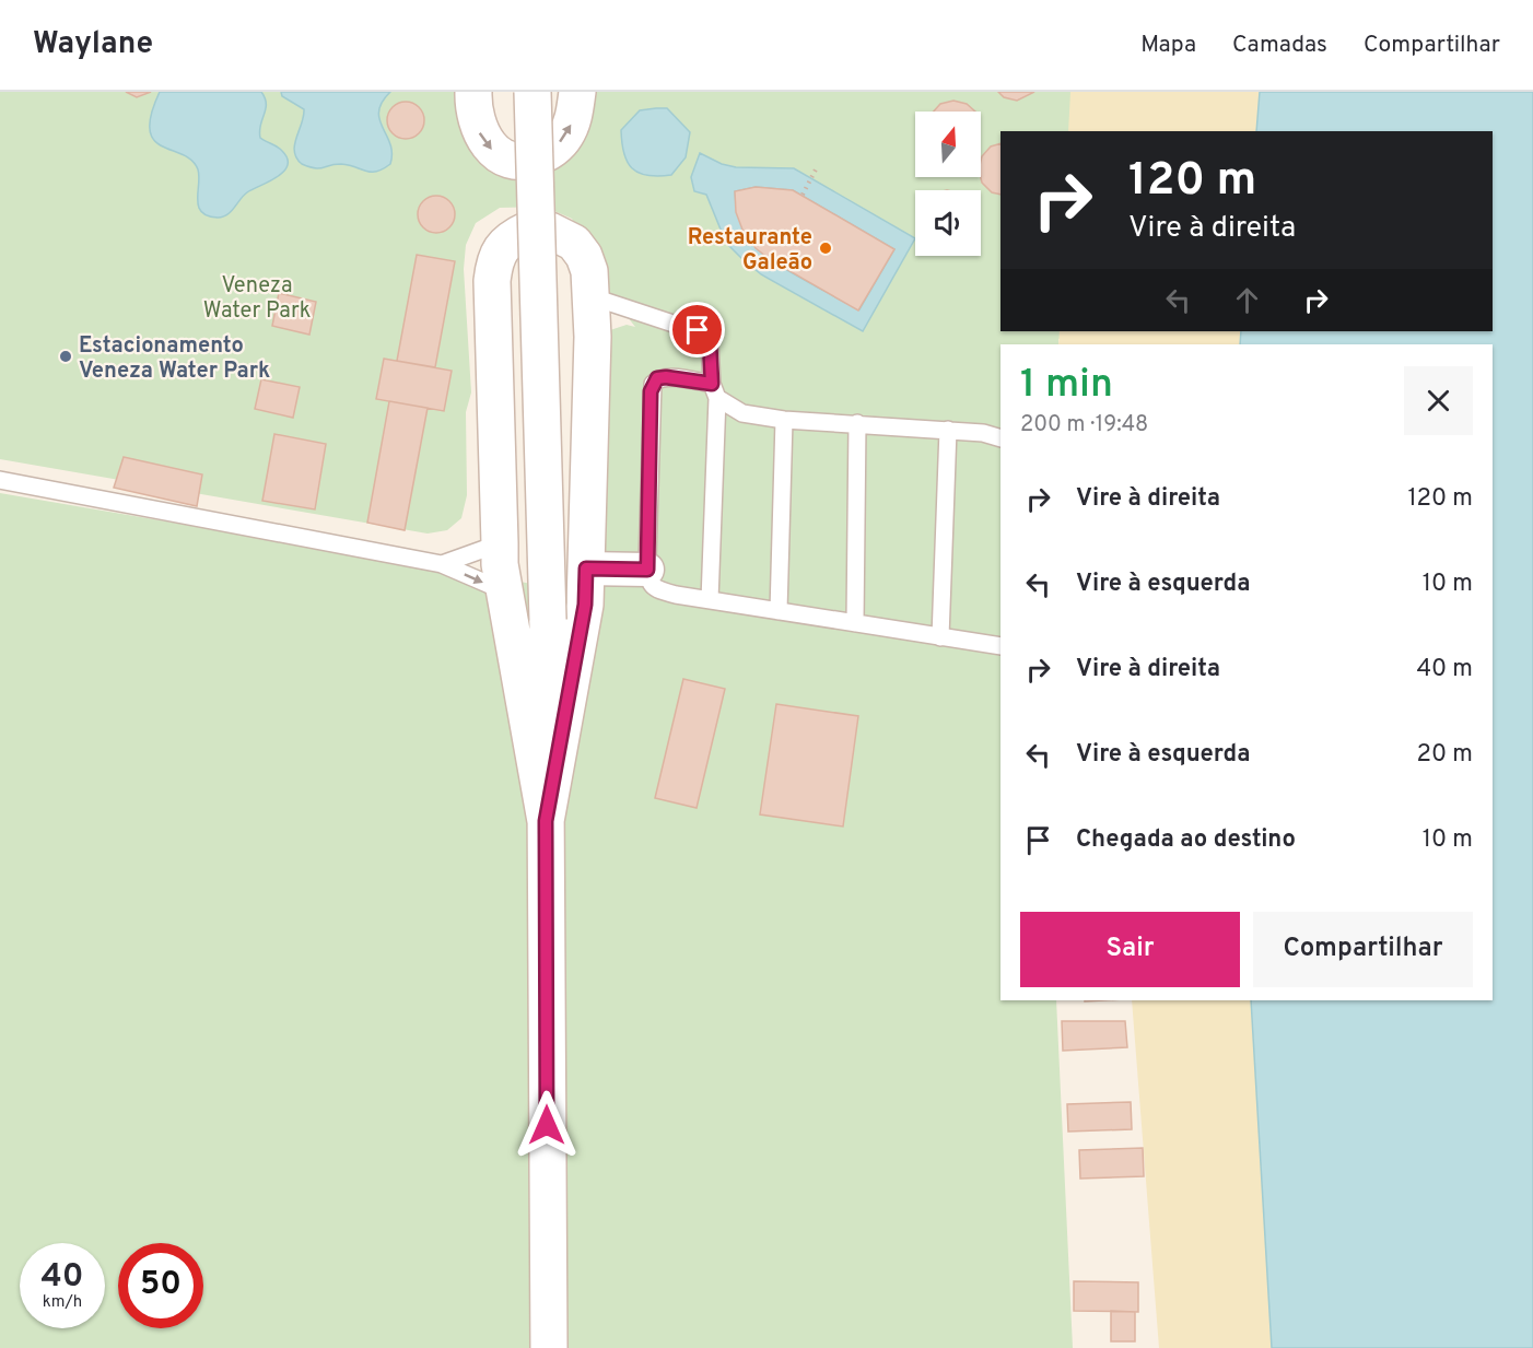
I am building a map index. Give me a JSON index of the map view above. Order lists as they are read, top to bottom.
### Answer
{
  "parks": ["Veneza Water Park"],
  "places": ["Restaurante Galeão", "Estacionamento Veneza Water Park"],
  "north": "top",
  "page": {
    "header": "Waylane",
    "nav": ["Mapa", "Camadas", "Compartilhar"],
    "turn": ["120 m", "Vire à direita"],
    "heading": ["1 min", "200 m · 19:48"],
    "list": [
      {
        "name": "Vire à direita",
        "value": "120 m"
      },
      {
        "name": "Vire à esquerda",
        "value": "10 m"
      },
      {
        "name": "Vire à direita",
        "value": "40 m"
      },
      {
        "name": "Vire à esquerda",
        "value": "20 m"
      },
      {
        "name": "Chegada ao destino",
        "value": "10 m"
      }
    ],
    "buttons": ["Sair", "Compartilhar"],
    "speed": "40 km/h",
    "limit": "50"
  }
}
